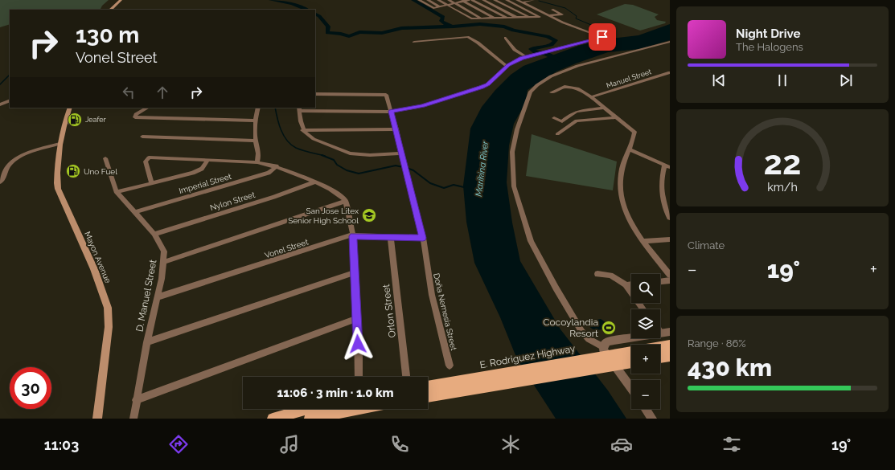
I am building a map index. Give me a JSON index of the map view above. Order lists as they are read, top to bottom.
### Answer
{
  "streets": {
    "main road": ["Mayon Avenue", "E. Rodriguez Highway"],
    "street": [
      "Manuel Street",
      "Imperial Street",
      "Nylon Street",
      "Vonel Street",
      "D. Manuel Street",
      "Orlon Street",
      "Doña Nemesia Street"
    ]
  },
  "crossings": [
    ["Imperial Street", "D. Manuel Street"],
    ["Nylon Street", "D. Manuel Street"],
    ["Vonel Street", "D. Manuel Street"],
    ["Vonel Street", "Orlon Street"],
    ["Vonel Street", "Doña Nemesia Street"]
  ],
  "water": ["Marikina River"],
  "places": {
    "fuel station": ["Jeafer", "Uno Fuel"],
    "school or university": ["San Jose Litex Senior High School"],
    "sports": ["Cocoylandia Resort"]
  },
  "page": {
    "turn": ["130 m", "Vonel Street"],
    "song": ["Night Drive", "The Halogens"],
    "tile": [
      "Climate",
      ["Range · 86%", "430 km"]
    ],
    "heat": ["−", "19°", "+"],
    "map_buttons": ["+", "−"],
    "limit": "30",
    "trip": "11:06 · 3 min · 1.0 km",
    "tabs": ["11:03", "19°"],
    "gauge": ["22", "km/h"]
  }
}
